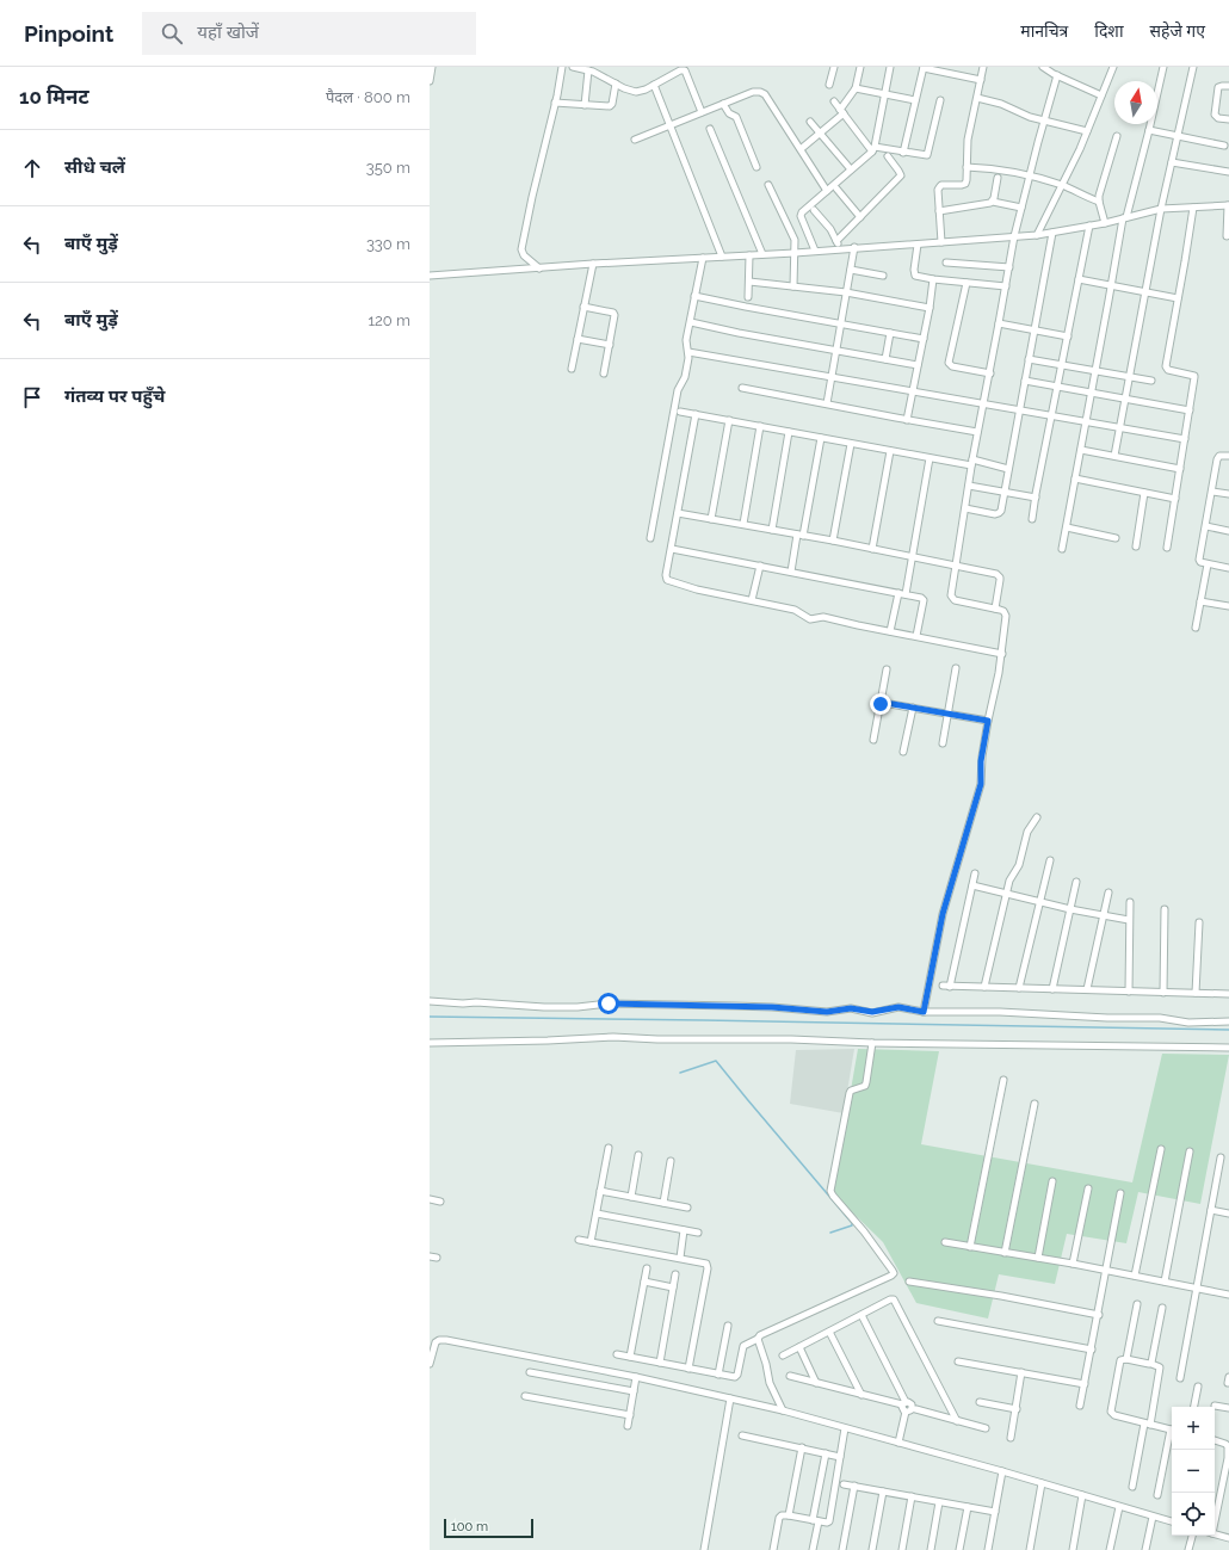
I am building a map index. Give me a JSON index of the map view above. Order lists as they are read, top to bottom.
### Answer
{
  "scale_bar": "100 m",
  "north": "top",
  "page": {
    "header": "Pinpoint",
    "search": "यहाँ खोजें",
    "nav": ["मानचित्र", "दिशा", "सहेजे गए"],
    "heading": ["10 मिनट", "पैदल · 800 m"],
    "list": [
      ["सीधे चलें", "350 m"],
      ["बाएँ मुड़ें", "330 m"],
      ["बाएँ मुड़ें", "120 m"],
      "गंतव्य पर पहुँचे"
    ],
    "map_buttons": ["+", "−"],
    "scale": "100 m"
  }
}
